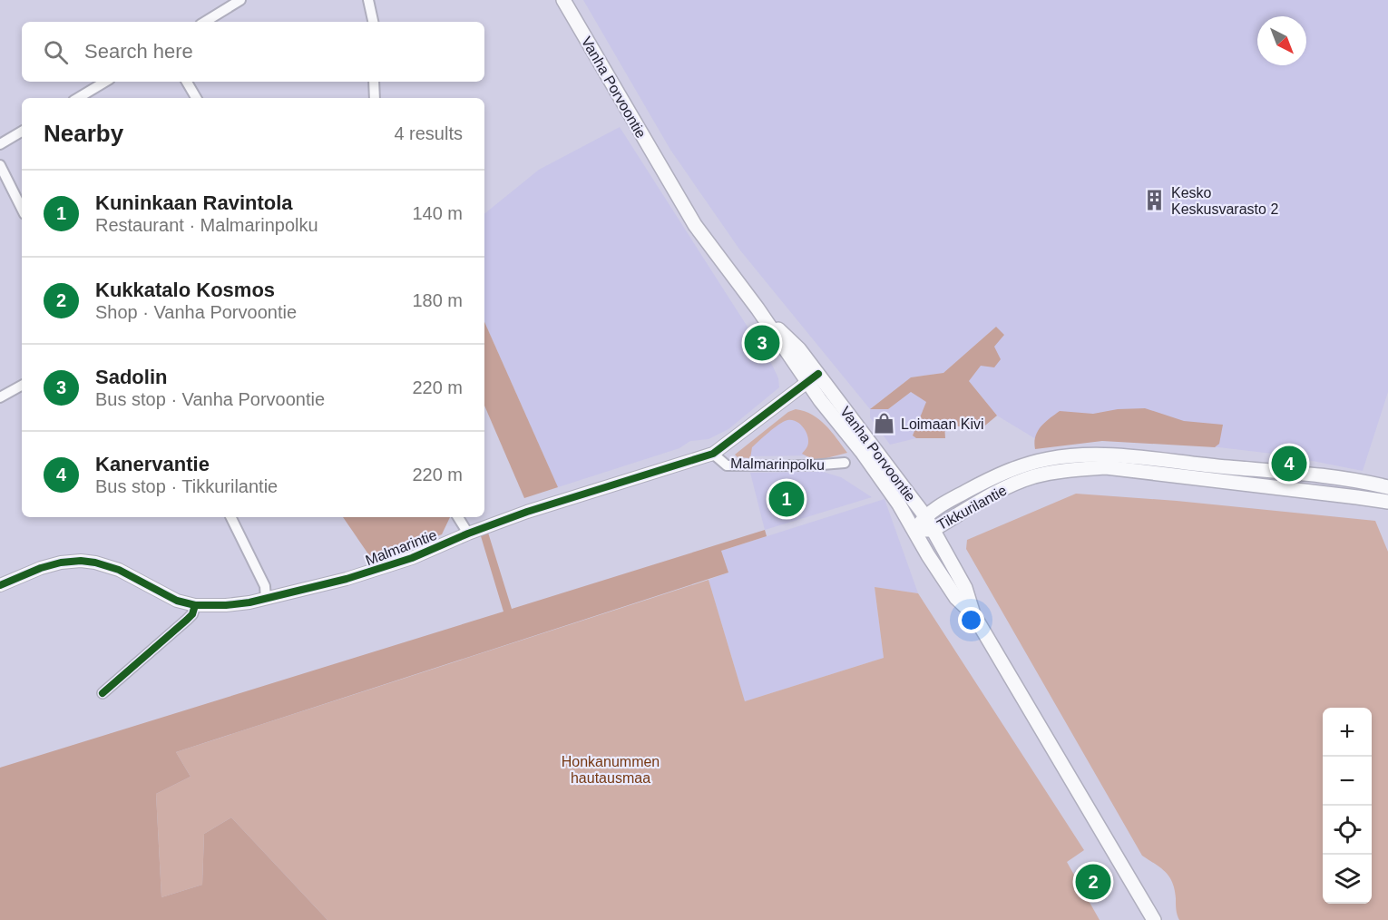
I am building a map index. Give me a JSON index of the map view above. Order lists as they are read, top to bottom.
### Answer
{
  "streets": {
    "main road": ["Vanha Porvoontie", "Tikkurilantie"],
    "street": ["Malmarinpolku", "Malmarintie"]
  },
  "crossings": [
    ["Vanha Porvoontie", "Tikkurilantie"],
    ["Vanha Porvoontie", "Malmarintie"],
    ["Malmarinpolku", "Malmarintie"]
  ],
  "parks": ["Honkanummen hautausmaa"],
  "places": {
    "building": ["Kesko Keskusvarasto 2"],
    "shop": ["Loimaan Kivi"]
  },
  "north": "bottom right",
  "page": {
    "search": "Search here",
    "heading": ["Nearby", "4 results"],
    "list": [
      {
        "mark": "1",
        "name": "Kuninkaan Ravintola",
        "note": "Restaurant · Malmarinpolku",
        "value": "140 m"
      },
      {
        "mark": "2",
        "name": "Kukkatalo Kosmos",
        "note": "Shop · Vanha Porvoontie",
        "value": "180 m"
      },
      {
        "mark": "3",
        "name": "Sadolin",
        "note": "Bus stop · Vanha Porvoontie",
        "value": "220 m"
      },
      {
        "mark": "4",
        "name": "Kanervantie",
        "note": "Bus stop · Tikkurilantie",
        "value": "220 m"
      }
    ],
    "pins": [
      "3",
      "4",
      "1",
      "2"
    ],
    "map_buttons": ["+", "−"]
  }
}
